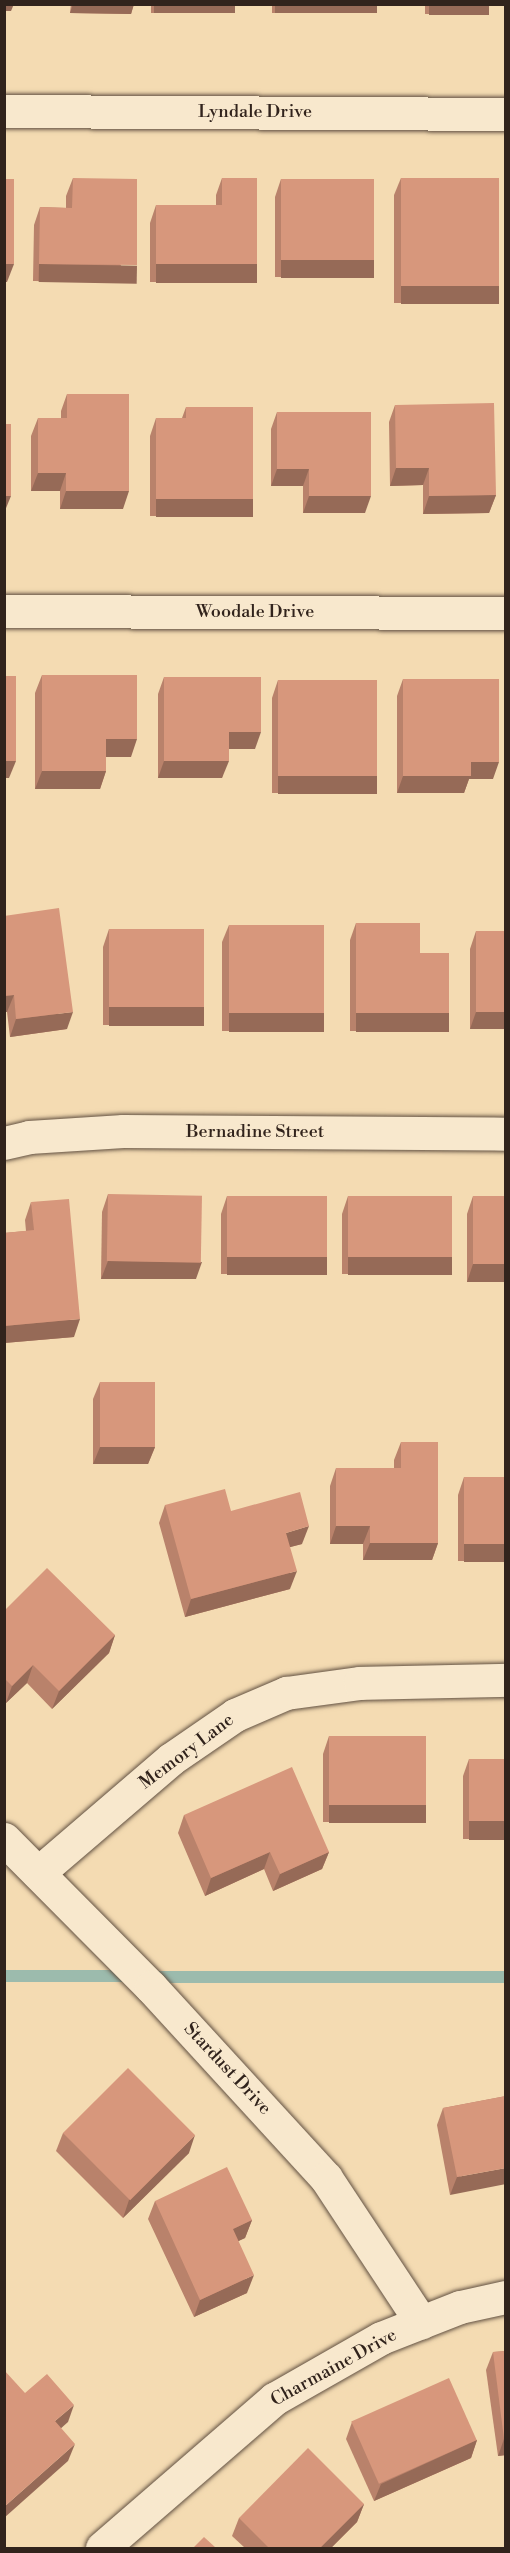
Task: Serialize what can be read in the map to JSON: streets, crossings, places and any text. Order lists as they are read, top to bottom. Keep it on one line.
{"streets":{"street":["Lyndale Drive","Woodale Drive","Bernadine Street","Memory Lane","Stardust Drive","Charmaine Drive"]},"crossings":[["Memory Lane","Stardust Drive"],["Stardust Drive","Charmaine Drive"]]}
